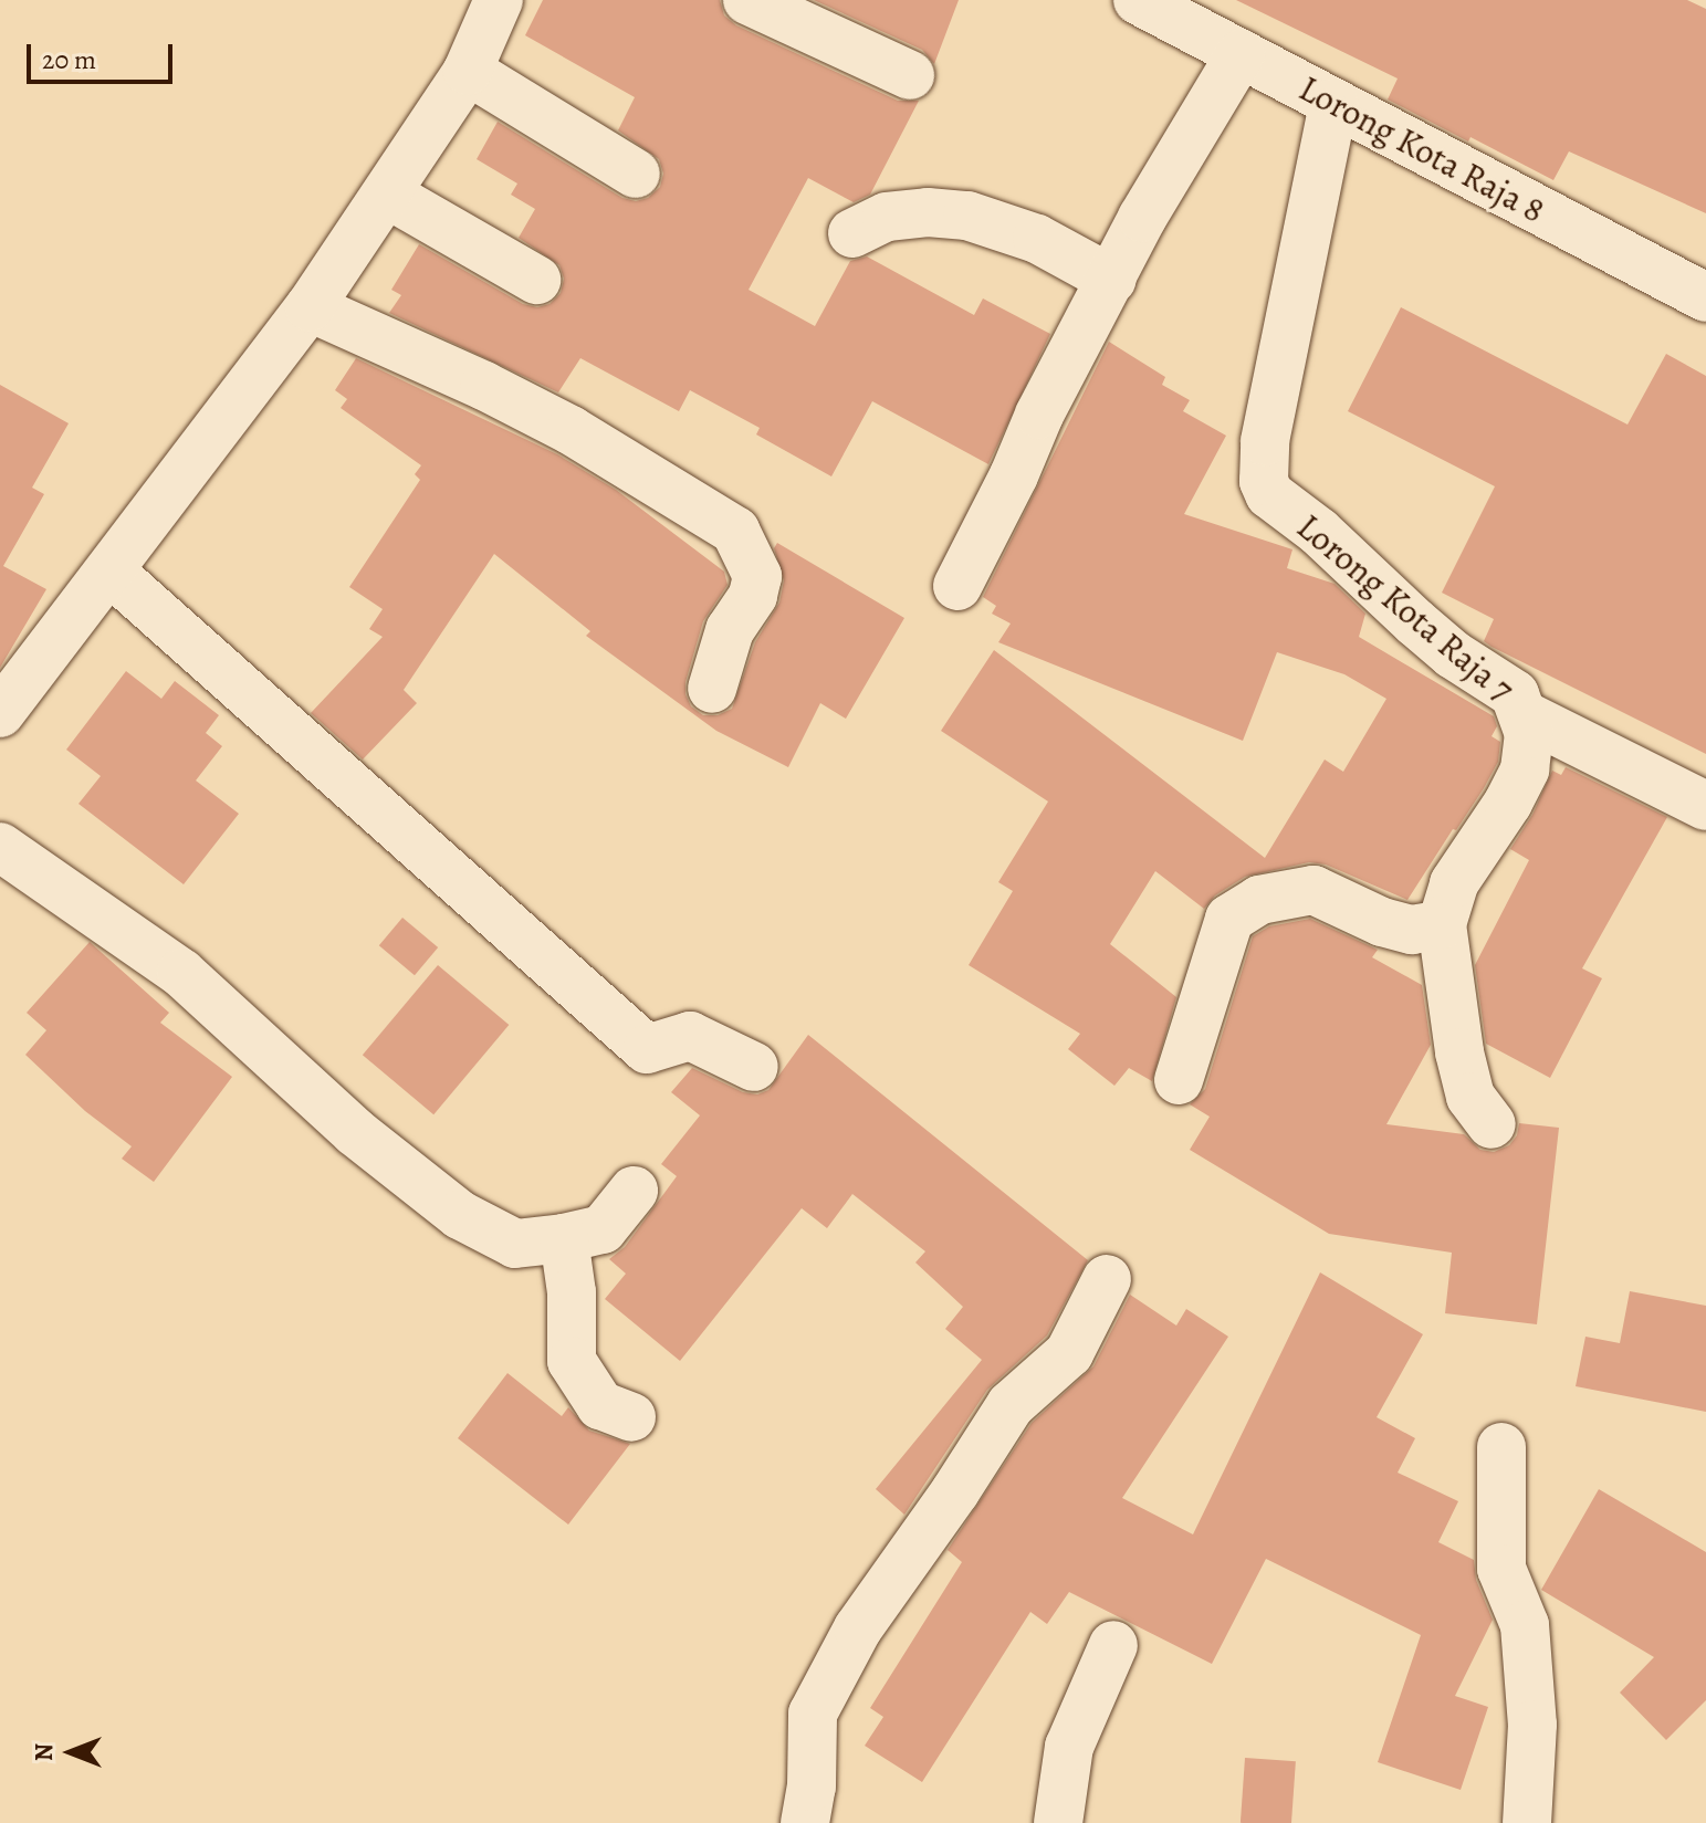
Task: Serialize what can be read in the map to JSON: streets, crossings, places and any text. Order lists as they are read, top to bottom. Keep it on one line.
{"streets":{"street":["Lorong Kota Raja 8","Lorong Kota Raja 7"]},"crossings":[["Lorong Kota Raja 8","Lorong Kota Raja 7"]],"scale_bar":"20 m","north":"left"}
